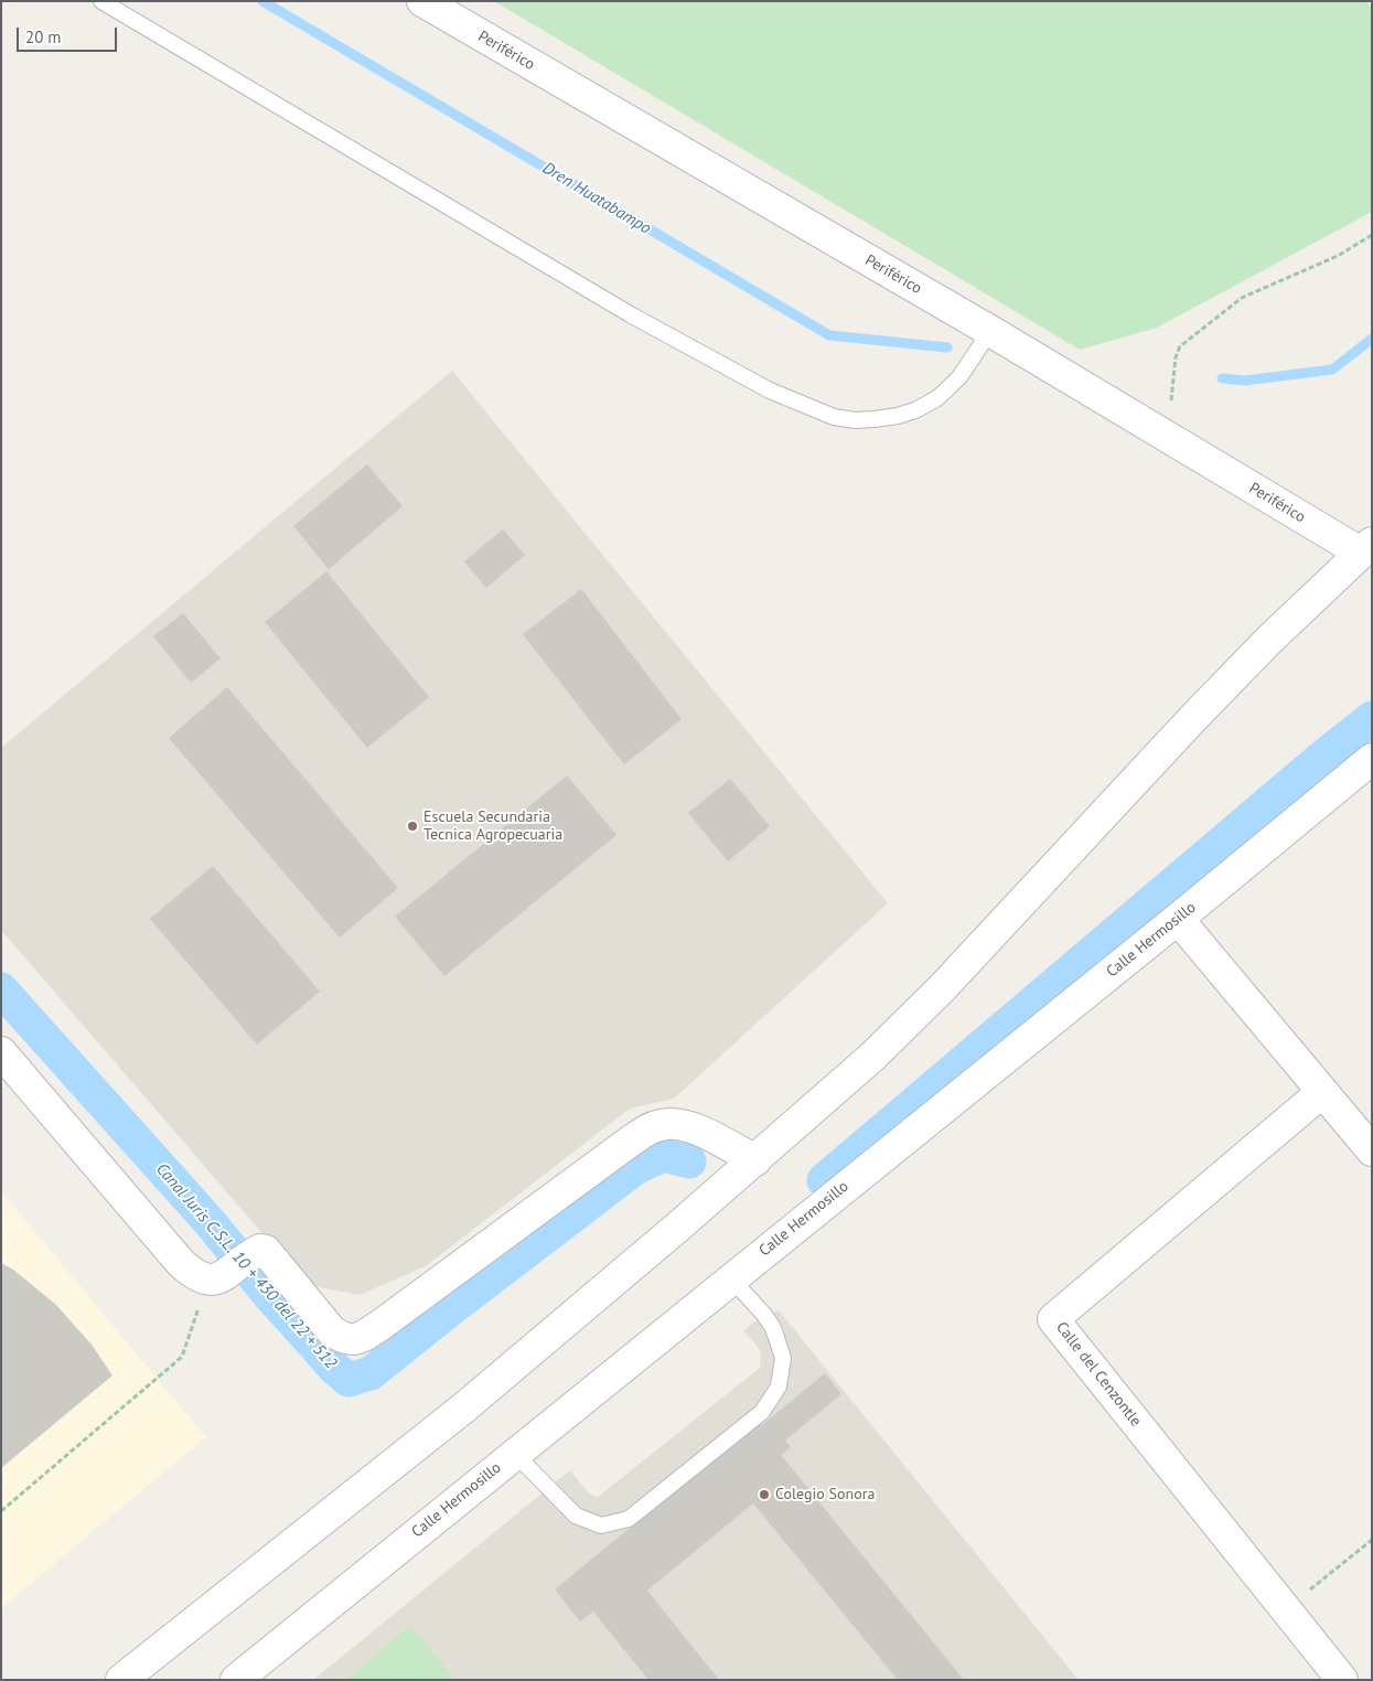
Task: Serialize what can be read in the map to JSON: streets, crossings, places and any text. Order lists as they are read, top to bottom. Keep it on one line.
{"streets":{"street":["Periférico","Calle Hermosillo","Calle del Cenzontle"]},"water":["Dren Huatabampo","Canal Juris C.S.L. 10 + 430 del 22 + 512"],"places":["Escuela Secundaria Tecnica Agropecuaria","Colegio Sonora"],"scale_bar":"20 m"}
